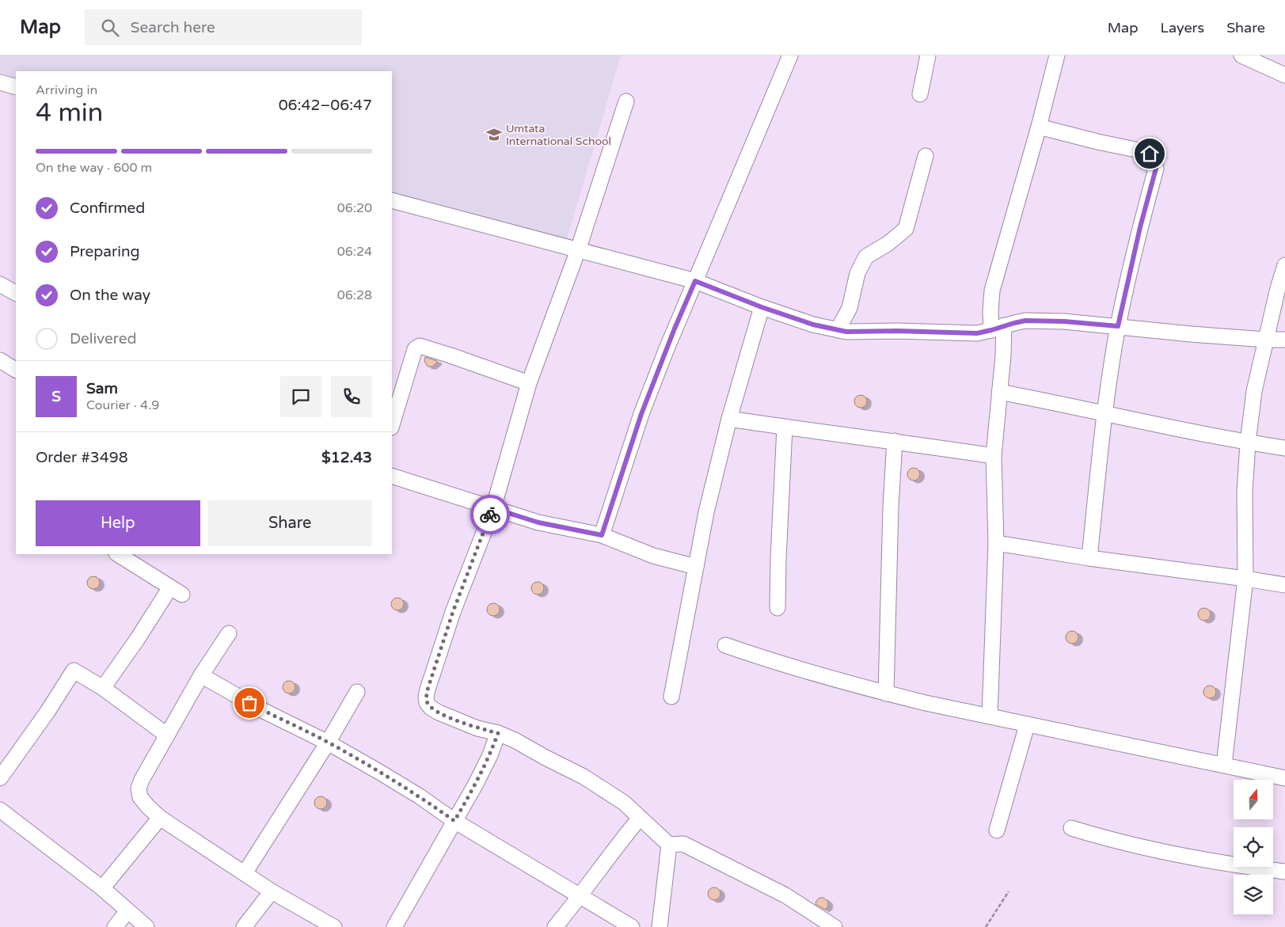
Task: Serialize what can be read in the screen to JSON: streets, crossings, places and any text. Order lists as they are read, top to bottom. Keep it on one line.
{"places":{"school or university":["Umtata International School"]},"north":"top","page":{"header":"Map","search":"Search here","nav":["Map","Layers","Share"],"heading":["4 min","Arriving in","06:42–06:47"],"panel":["Sam","Courier · 4.9","Order #3498","$12.43"],"bar":"On the way · 600 m","list":[["Confirmed","06:20"],["Preparing","06:24"],["On the way","06:28"],"Delivered"],"round":"S","buttons":["Help","Share"]}}
